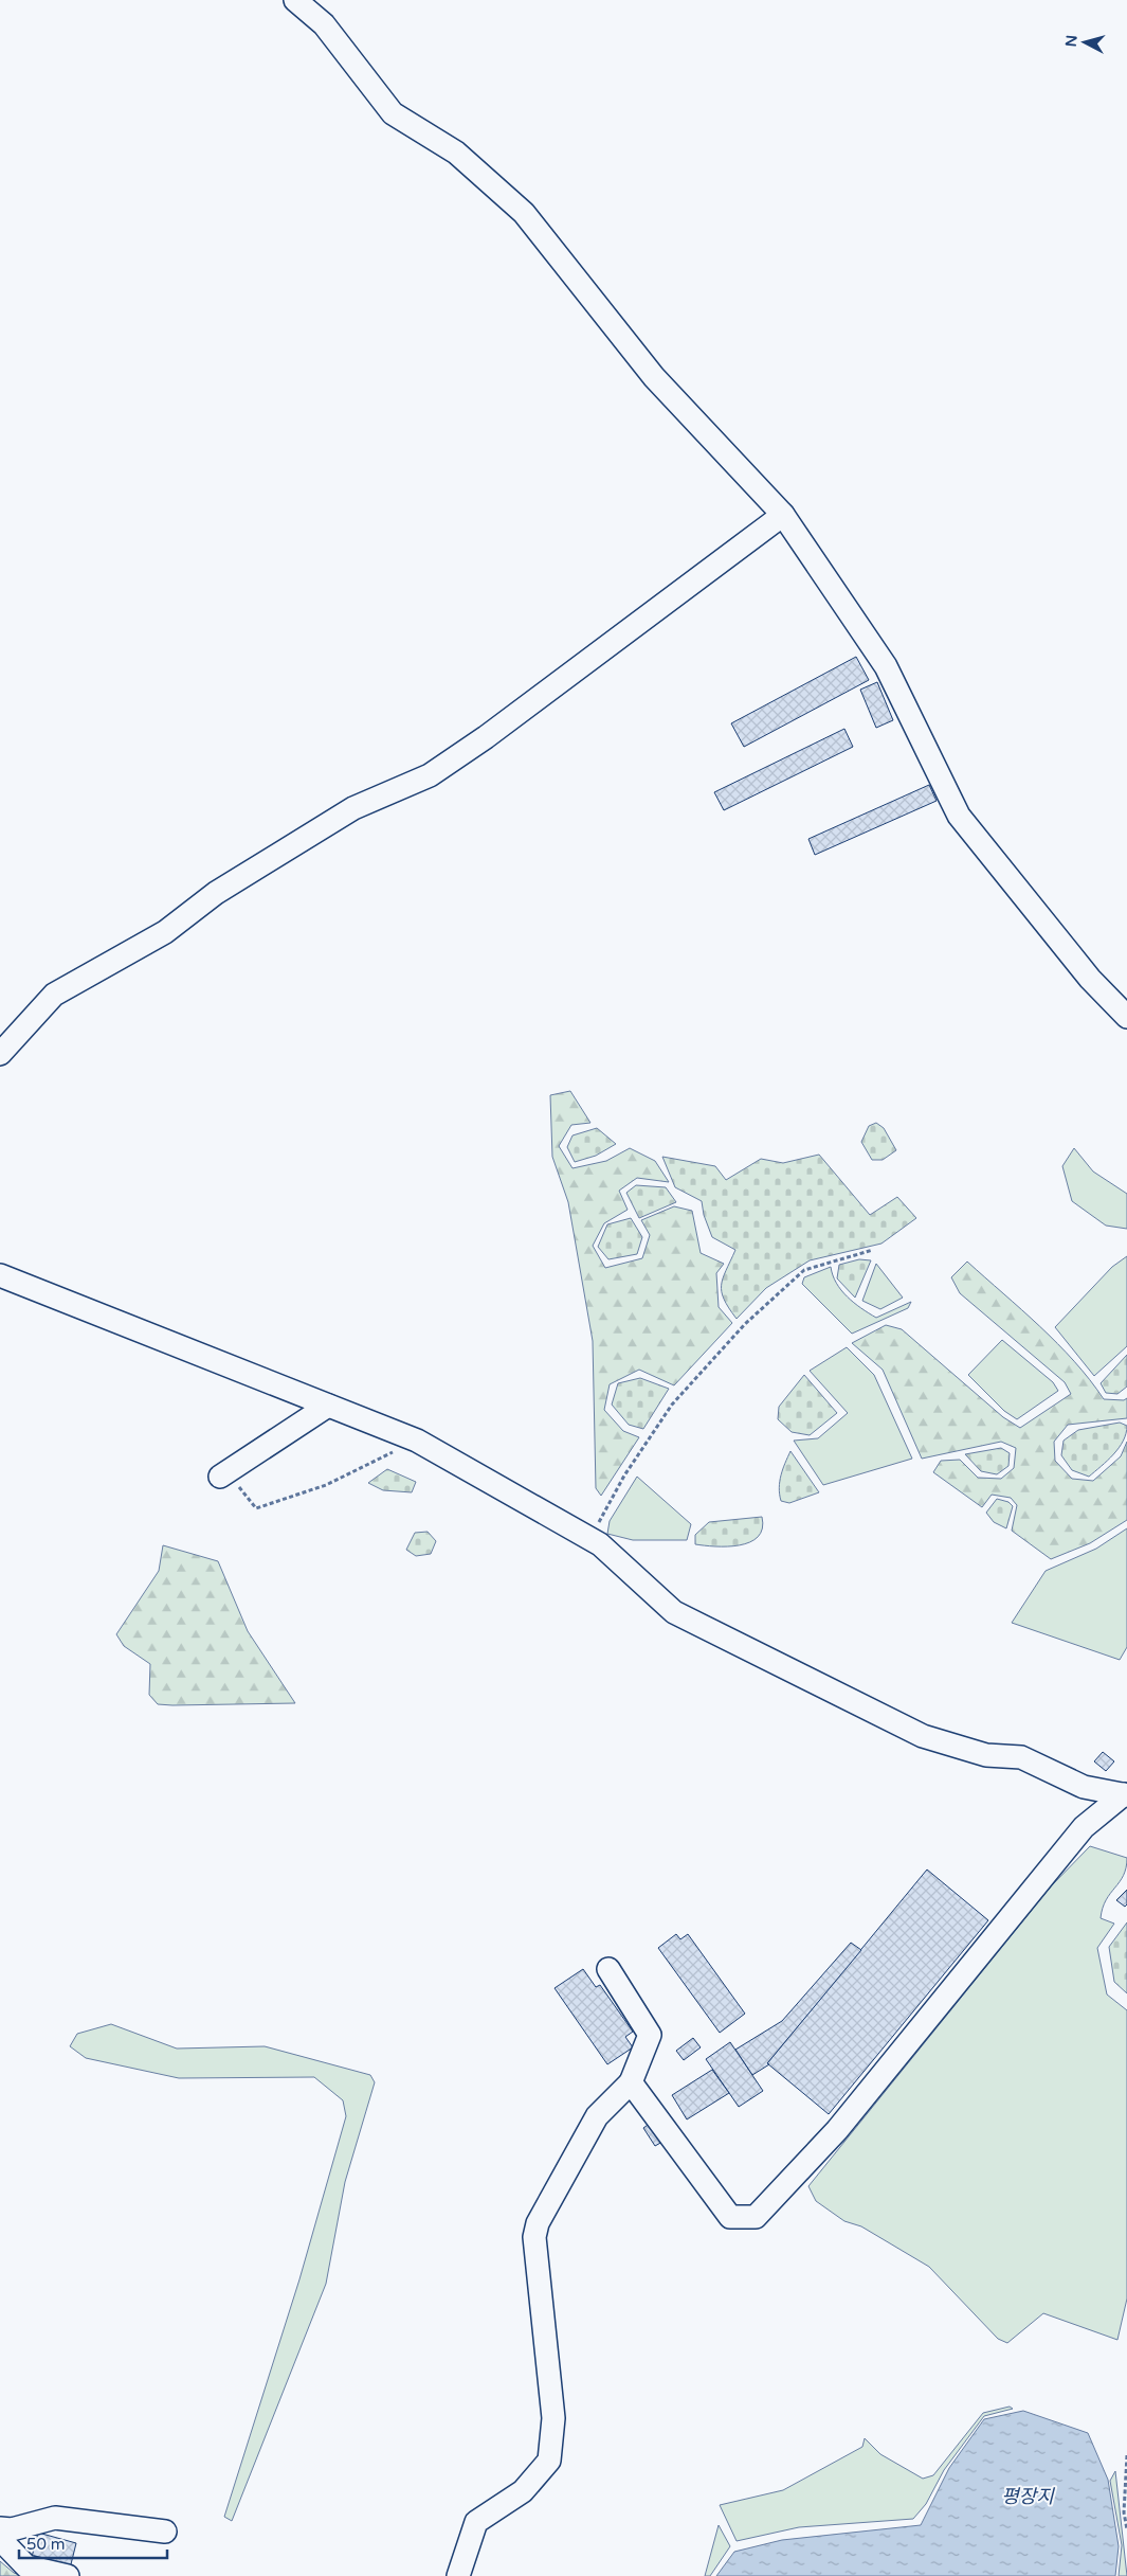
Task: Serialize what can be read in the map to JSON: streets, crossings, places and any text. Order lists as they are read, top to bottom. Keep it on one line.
{"water":["평장지"],"scale_bar":"50 m","north":"left"}
